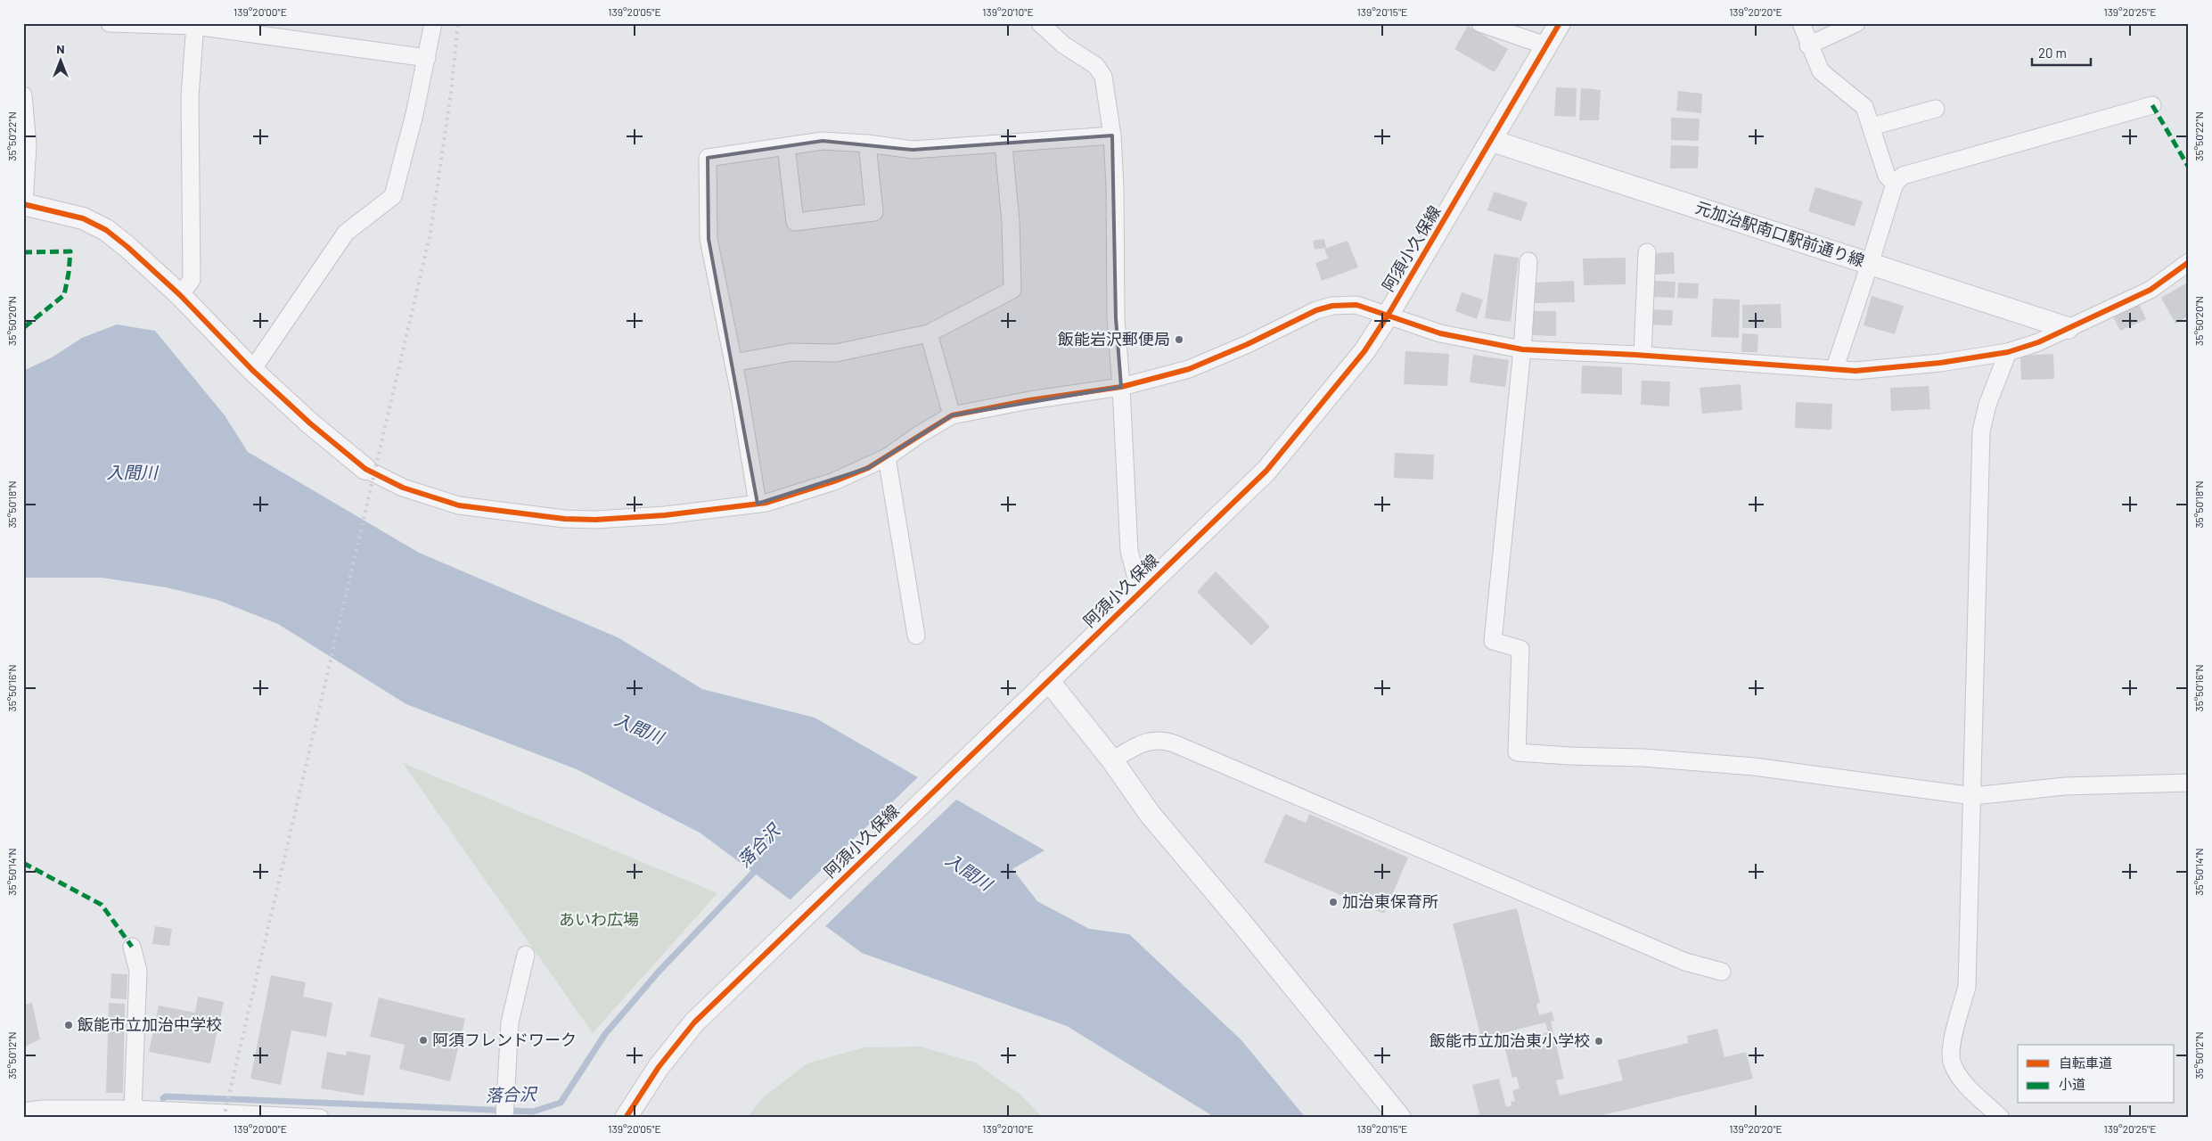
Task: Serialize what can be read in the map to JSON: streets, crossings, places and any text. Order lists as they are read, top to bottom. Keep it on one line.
{"streets":{"street":["元加治駅南口駅前通り線","阿須小久保線"]},"crossings":[["元加治駅南口駅前通り線","阿須小久保線"]],"water":["入間川","落合沢"],"parks":["あいわ広場"],"places":["飯能岩沢郵便局","加治東保育所","飯能市立加治中学校","阿須フレンドワーク","飯能市立加治東小学校"],"legend":["自転車道","小道"],"scale_bar":"20 m","north":"top","coordinates":["139°20'00\"E","139°20'05\"E","139°20'10\"E","139°20'15\"E","139°20'20\"E","139°20'25\"E","35°50'22\"N","35°50'20\"N","35°50'18\"N","35°50'16\"N","35°50'14\"N","35°50'12\"N"]}
